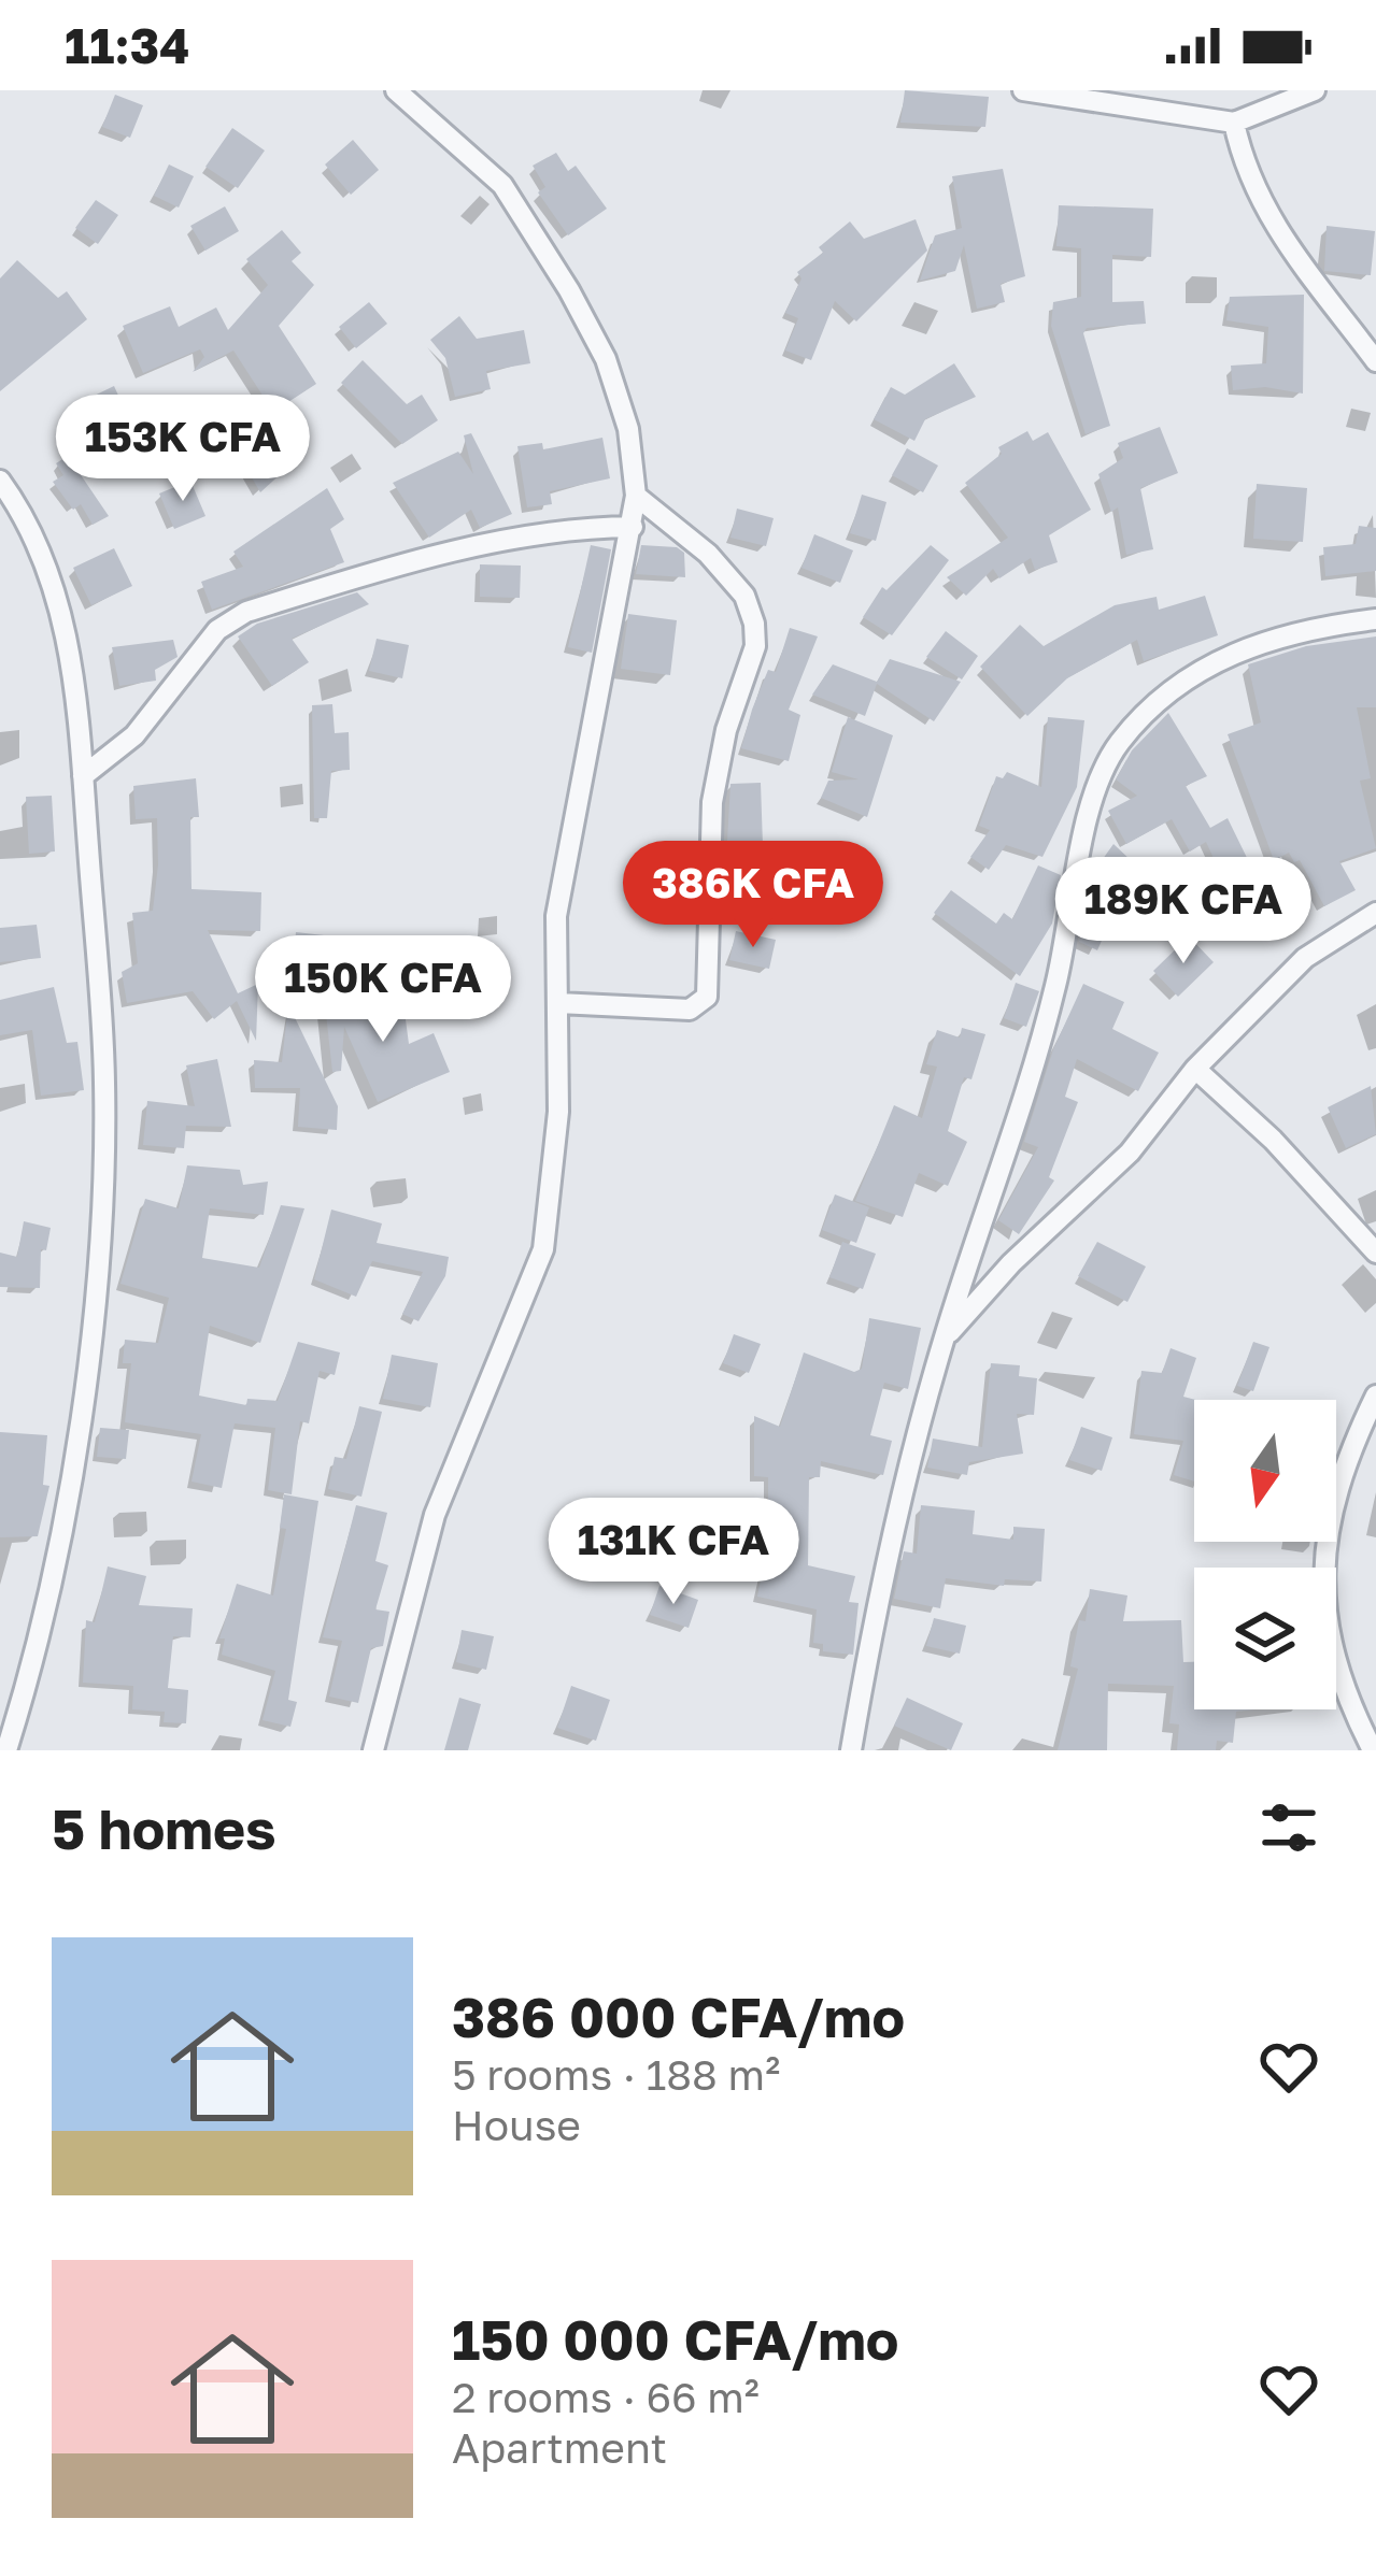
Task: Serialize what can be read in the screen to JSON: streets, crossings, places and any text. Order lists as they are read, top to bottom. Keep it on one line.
{"north":"bottom","page":{"status":"11:34","price":["153K CFA","386K CFA","189K CFA","150K CFA","131K CFA"],"heading":"5 homes","list":[{"name":"386 000 CFA/mo","note":"5 rooms · 188 m² · House"},{"name":"150 000 CFA/mo","note":"2 rooms · 66 m² · Apartment"}]}}
